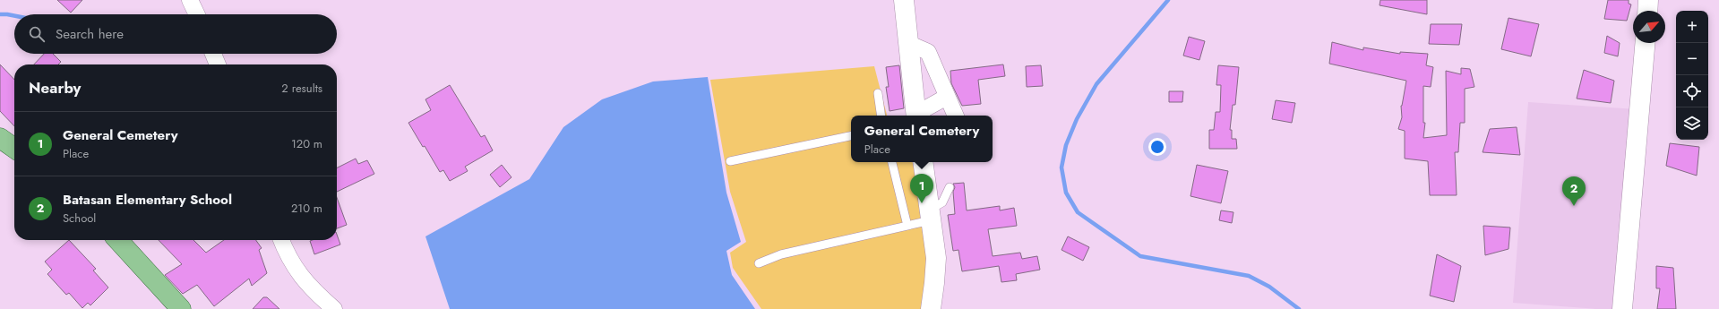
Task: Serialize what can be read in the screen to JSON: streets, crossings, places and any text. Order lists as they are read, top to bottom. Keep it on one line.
{"north":"top right","page":{"map_buttons":["+","−"],"search":"Search here","heading":["Nearby","2 results"],"list":[{"mark":"1","name":"General Cemetery","note":"Place","value":"120 m"},{"mark":"2","name":"Batasan Elementary School","note":"School","value":"210 m"}],"popup":["General Cemetery","Place"],"pins":["1","2"]}}
